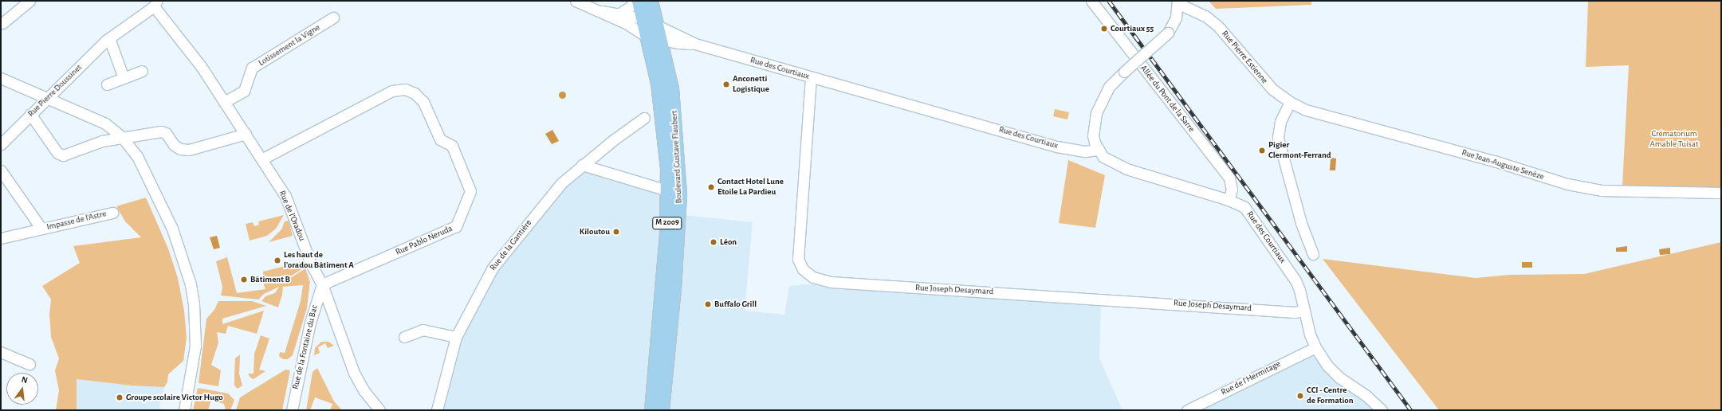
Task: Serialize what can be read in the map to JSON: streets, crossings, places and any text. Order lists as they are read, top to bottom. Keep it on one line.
{"streets":{"main road":["Boulevard Gustave Flaubert","M 2009"],"street":["Lotissement la Vigne","Rue Pierre Estienne","Rue des Courtiaux","Rue Pierre Doussinet","Allée du Pont de la Sarre","Rue Jean-Auguste Senèze","Rue de l'Oradou","Impasse de l'Astre","Rue Pablo Neruda","Rue de la Gantière","Rue Joseph Desaymard","Rue de la Fontaine du Bac","Rue de l'Hermitage"]},"crossings":[["Lotissement la Vigne","Rue de l'Oradou"],["Rue Pierre Estienne","Rue Jean-Auguste Senèze"],["Rue des Courtiaux","Allée du Pont de la Sarre"],["Rue des Courtiaux","Boulevard Gustave Flaubert"],["Rue des Courtiaux","Rue Joseph Desaymard"],["Rue des Courtiaux","Rue de l'Hermitage"],["Rue Pierre Doussinet","Rue de l'Oradou"],["Rue de l'Oradou","Rue Pablo Neruda"],["Rue de l'Oradou","Rue de la Fontaine du Bac"],["Rue Pablo Neruda","Rue de la Fontaine du Bac"]],"parks":["Crématorium Amable Tuisat"],"places":["Courtiaux 55","Anconetti Logistique","Pigier Clermont-Ferrand","Contact Hotel Lune Etoile La Pardieu","Kiloutou","Léon","Les haut de l'oradou Bâtiment A","Bâtiment B","Buffalo Grill","CCI - Centre de Formation","Groupe scolaire Victor Hugo"],"north":"top"}
